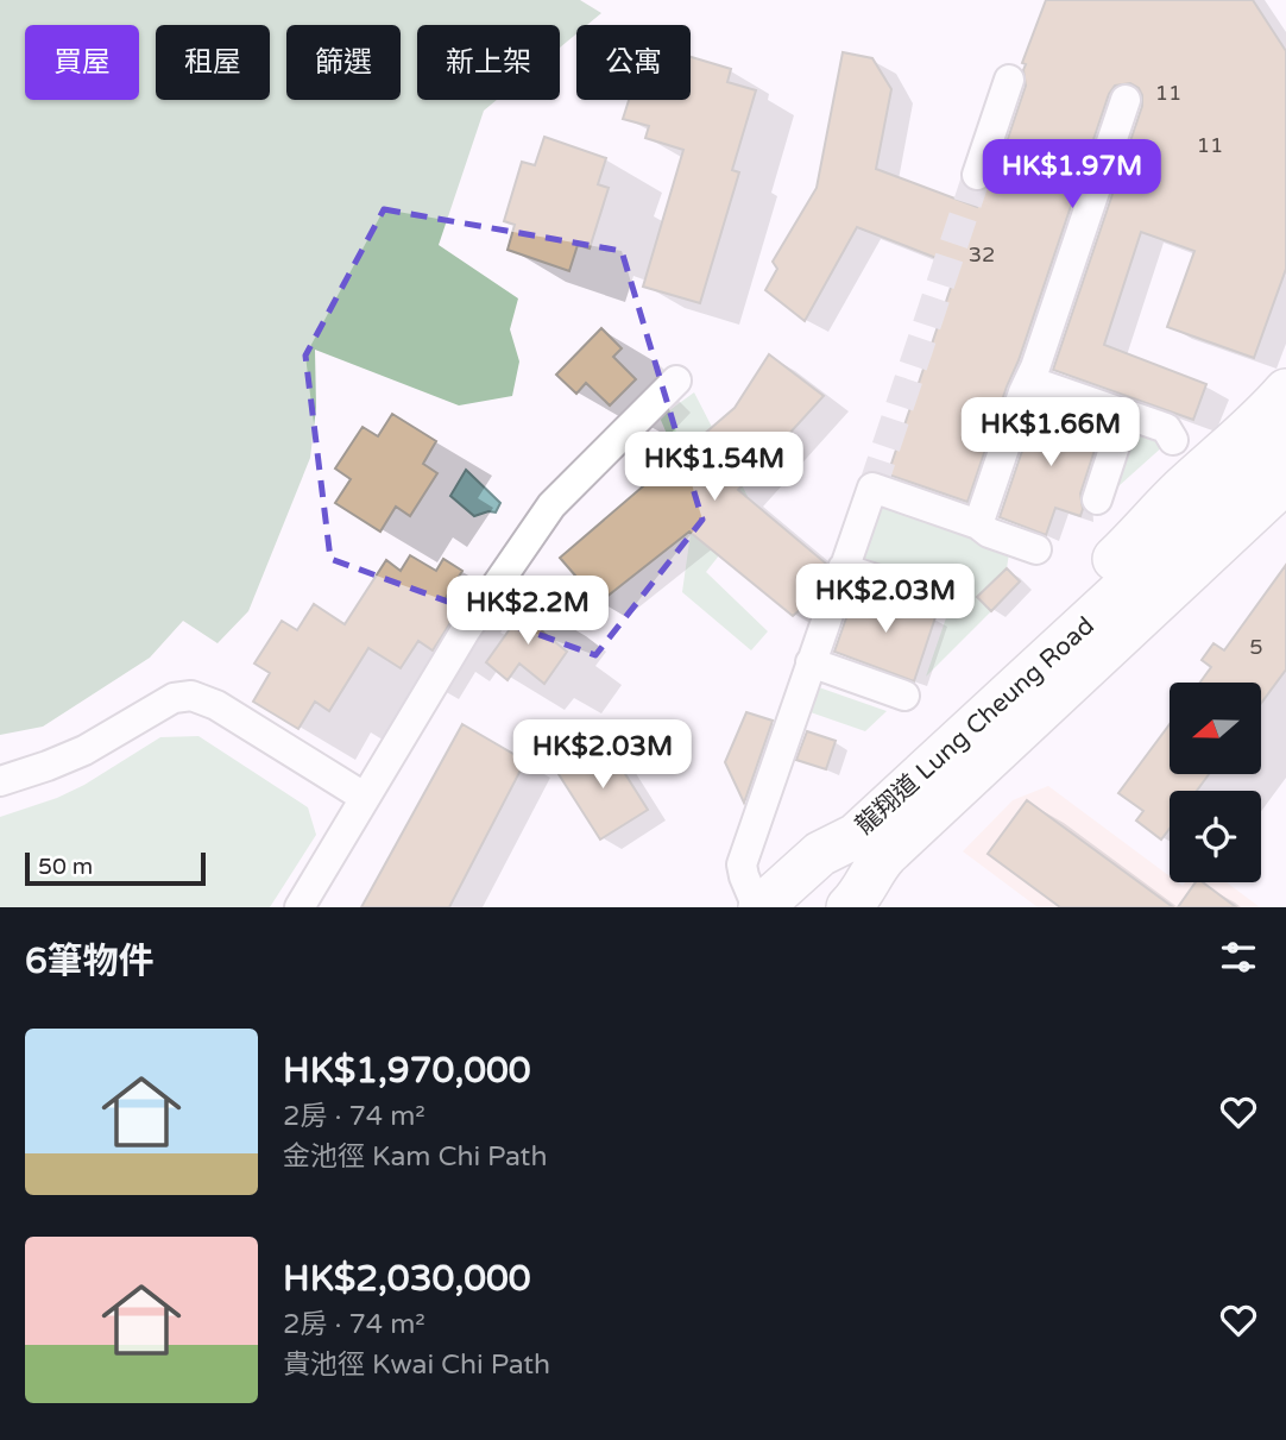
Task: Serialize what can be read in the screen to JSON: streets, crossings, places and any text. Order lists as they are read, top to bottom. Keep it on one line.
{"streets":{"highway":["龍翔道 Lung Cheung Road"]},"house_numbers":["11","11","32","5"],"scale_bar":"50 m","north":"left","page":{"chip":["買屋","租屋","篩選","新上架","公寓"],"price":["HK$1.97M","HK$1.66M","HK$1.54M","HK$2.03M","HK$2.2M","HK$2.03M"],"scale":"50 m","heading":"6筆物件","list":[{"name":"HK$1,970,000","note":"2房 · 74 m² · 金池徑 Kam Chi Path"},{"name":"HK$2,030,000","note":"2房 · 74 m² · 貴池徑 Kwai Chi Path"}]}}
